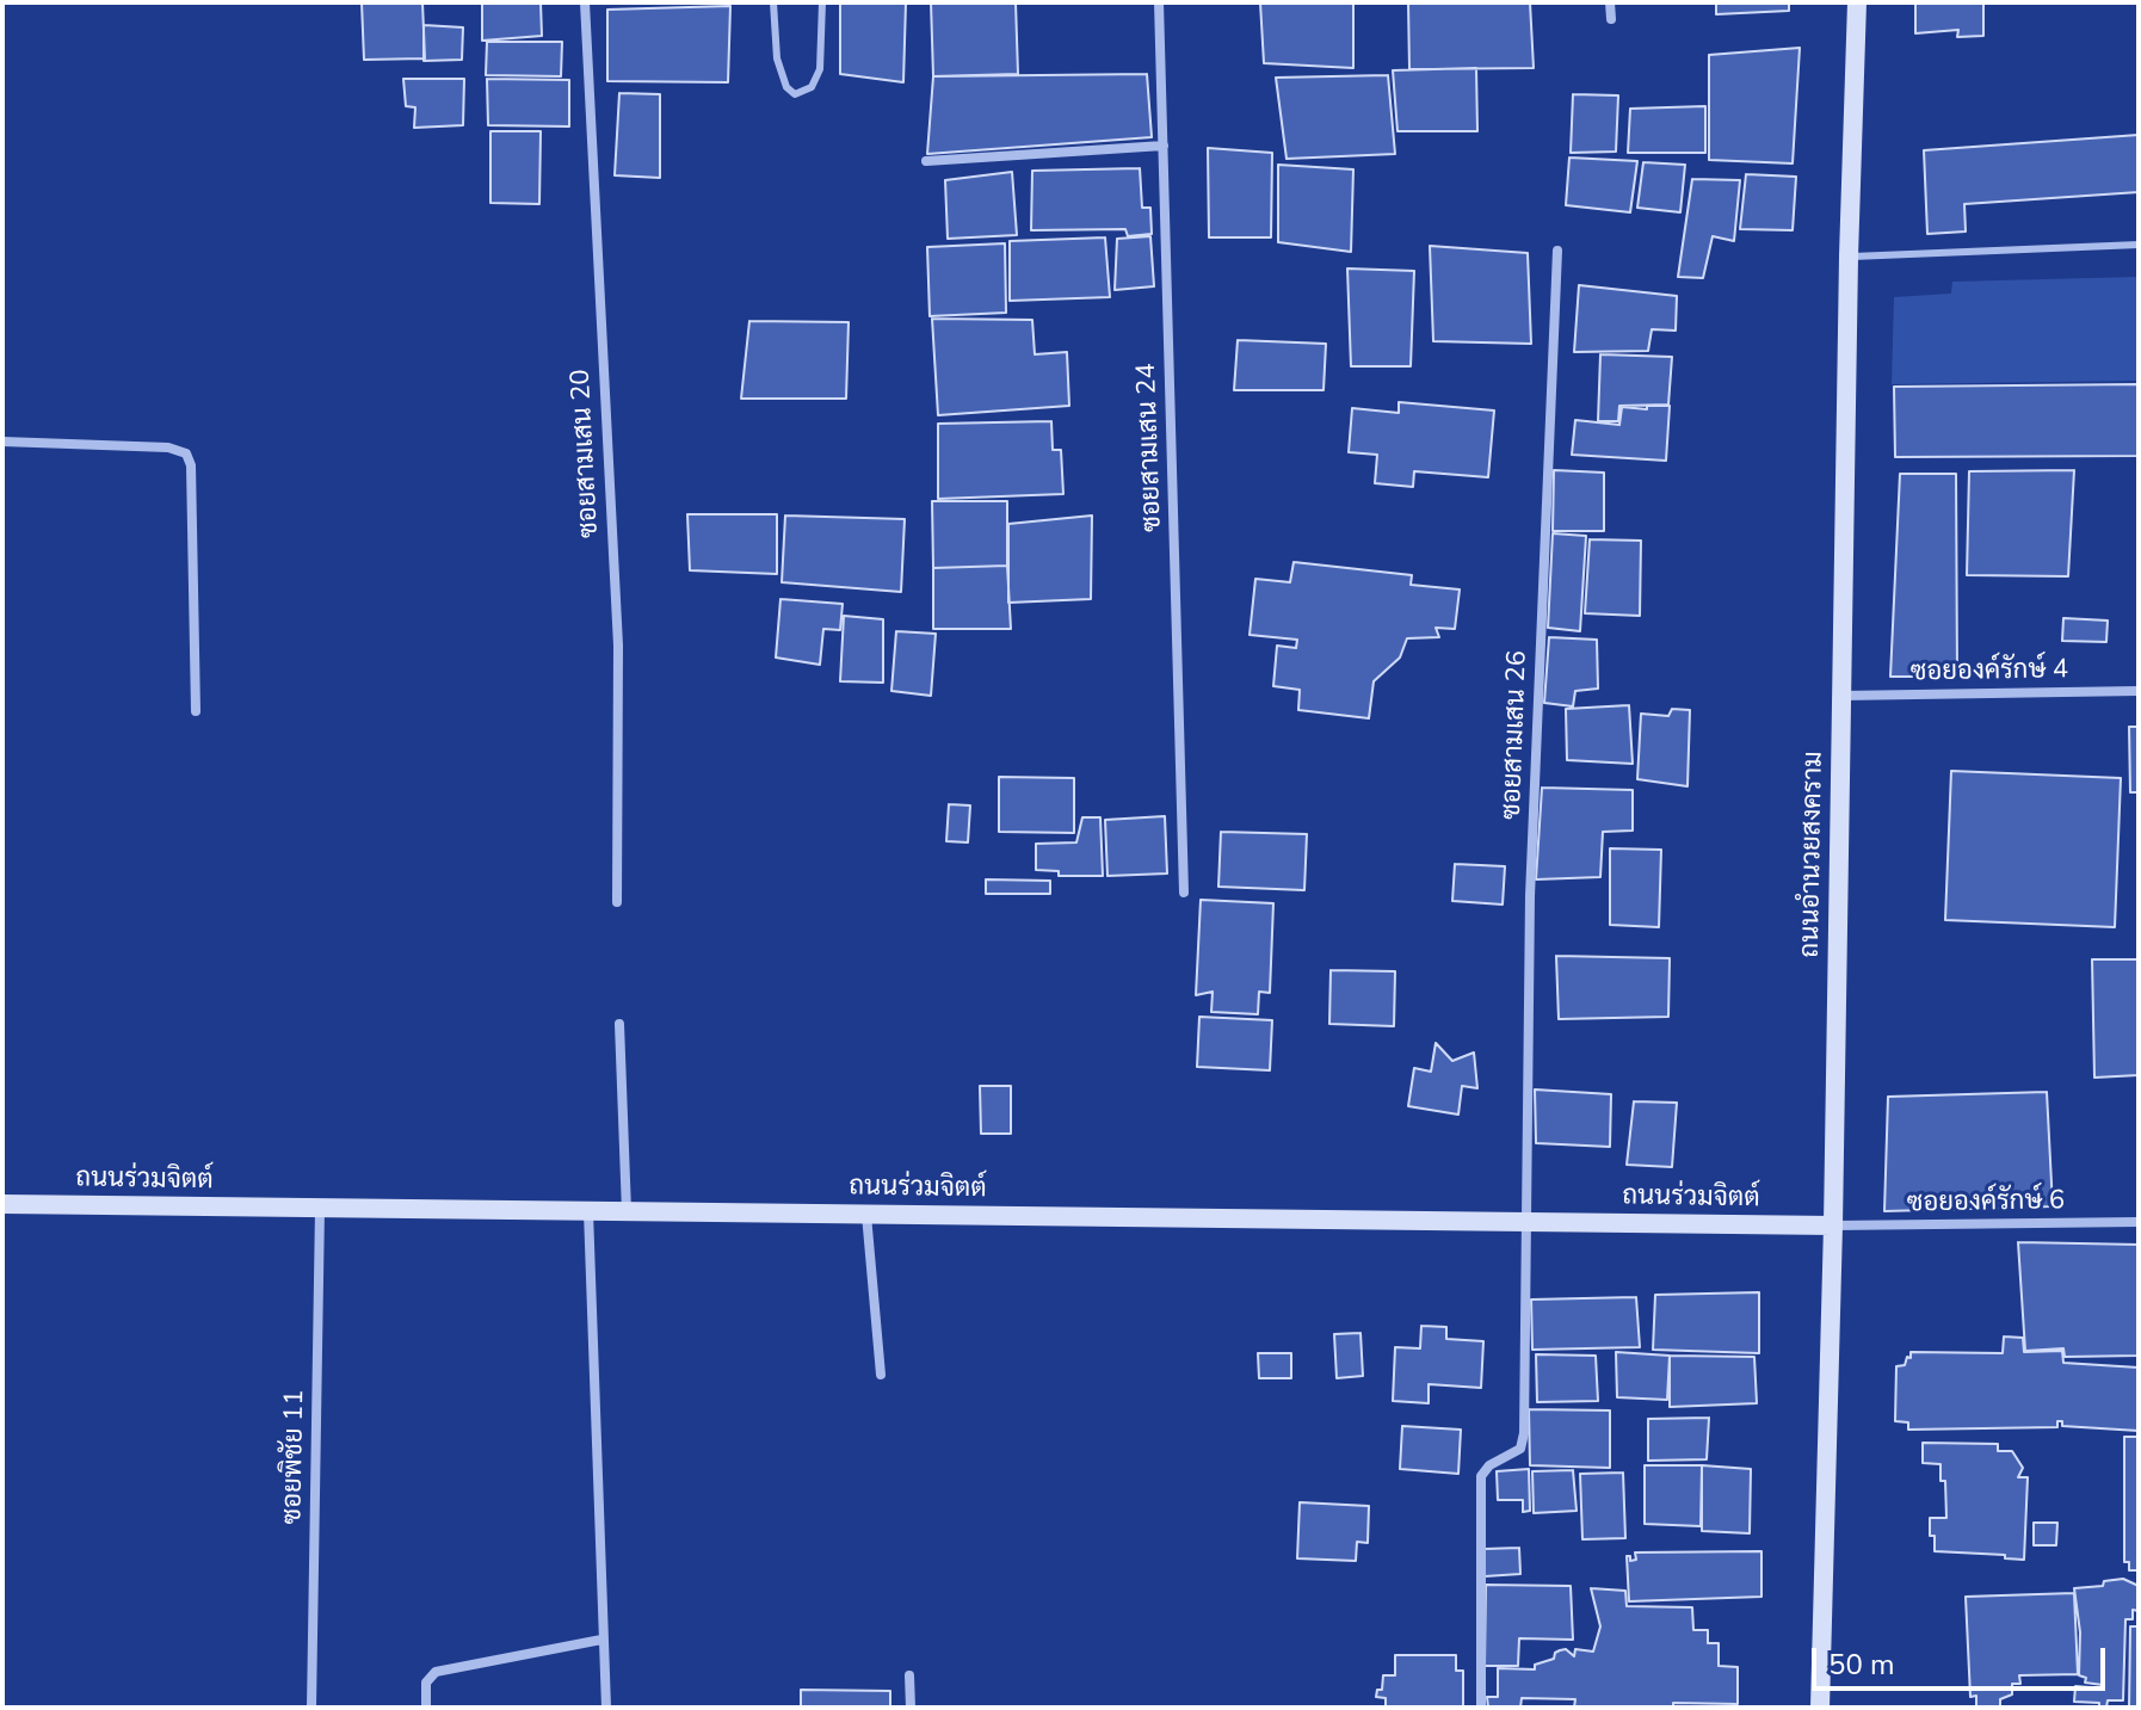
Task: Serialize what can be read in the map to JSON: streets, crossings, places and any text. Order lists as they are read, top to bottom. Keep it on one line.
{"streets":{"street":["ซอยสามเสน 24","ซอยสามเสน 20","ซอยองค์รักษ์ 4","ซอยสามเสน 26","ถนนอำนวยสงคราม","ถนนร่วมจิตต์","ซอยองค์รักษ์ 6","ซอยพิชัย 11"]},"crossings":[["ซอยองค์รักษ์ 4","ถนนอำนวยสงคราม"],["ซอยสามเสน 26","ถนนร่วมจิตต์"],["ถนนอำนวยสงคราม","ถนนร่วมจิตต์"],["ถนนอำนวยสงคราม","ซอยองค์รักษ์ 6"],["ถนนร่วมจิตต์","ซอยองค์รักษ์ 6"],["ถนนร่วมจิตต์","ซอยพิชัย 11"]],"scale_bar":"50 m"}
